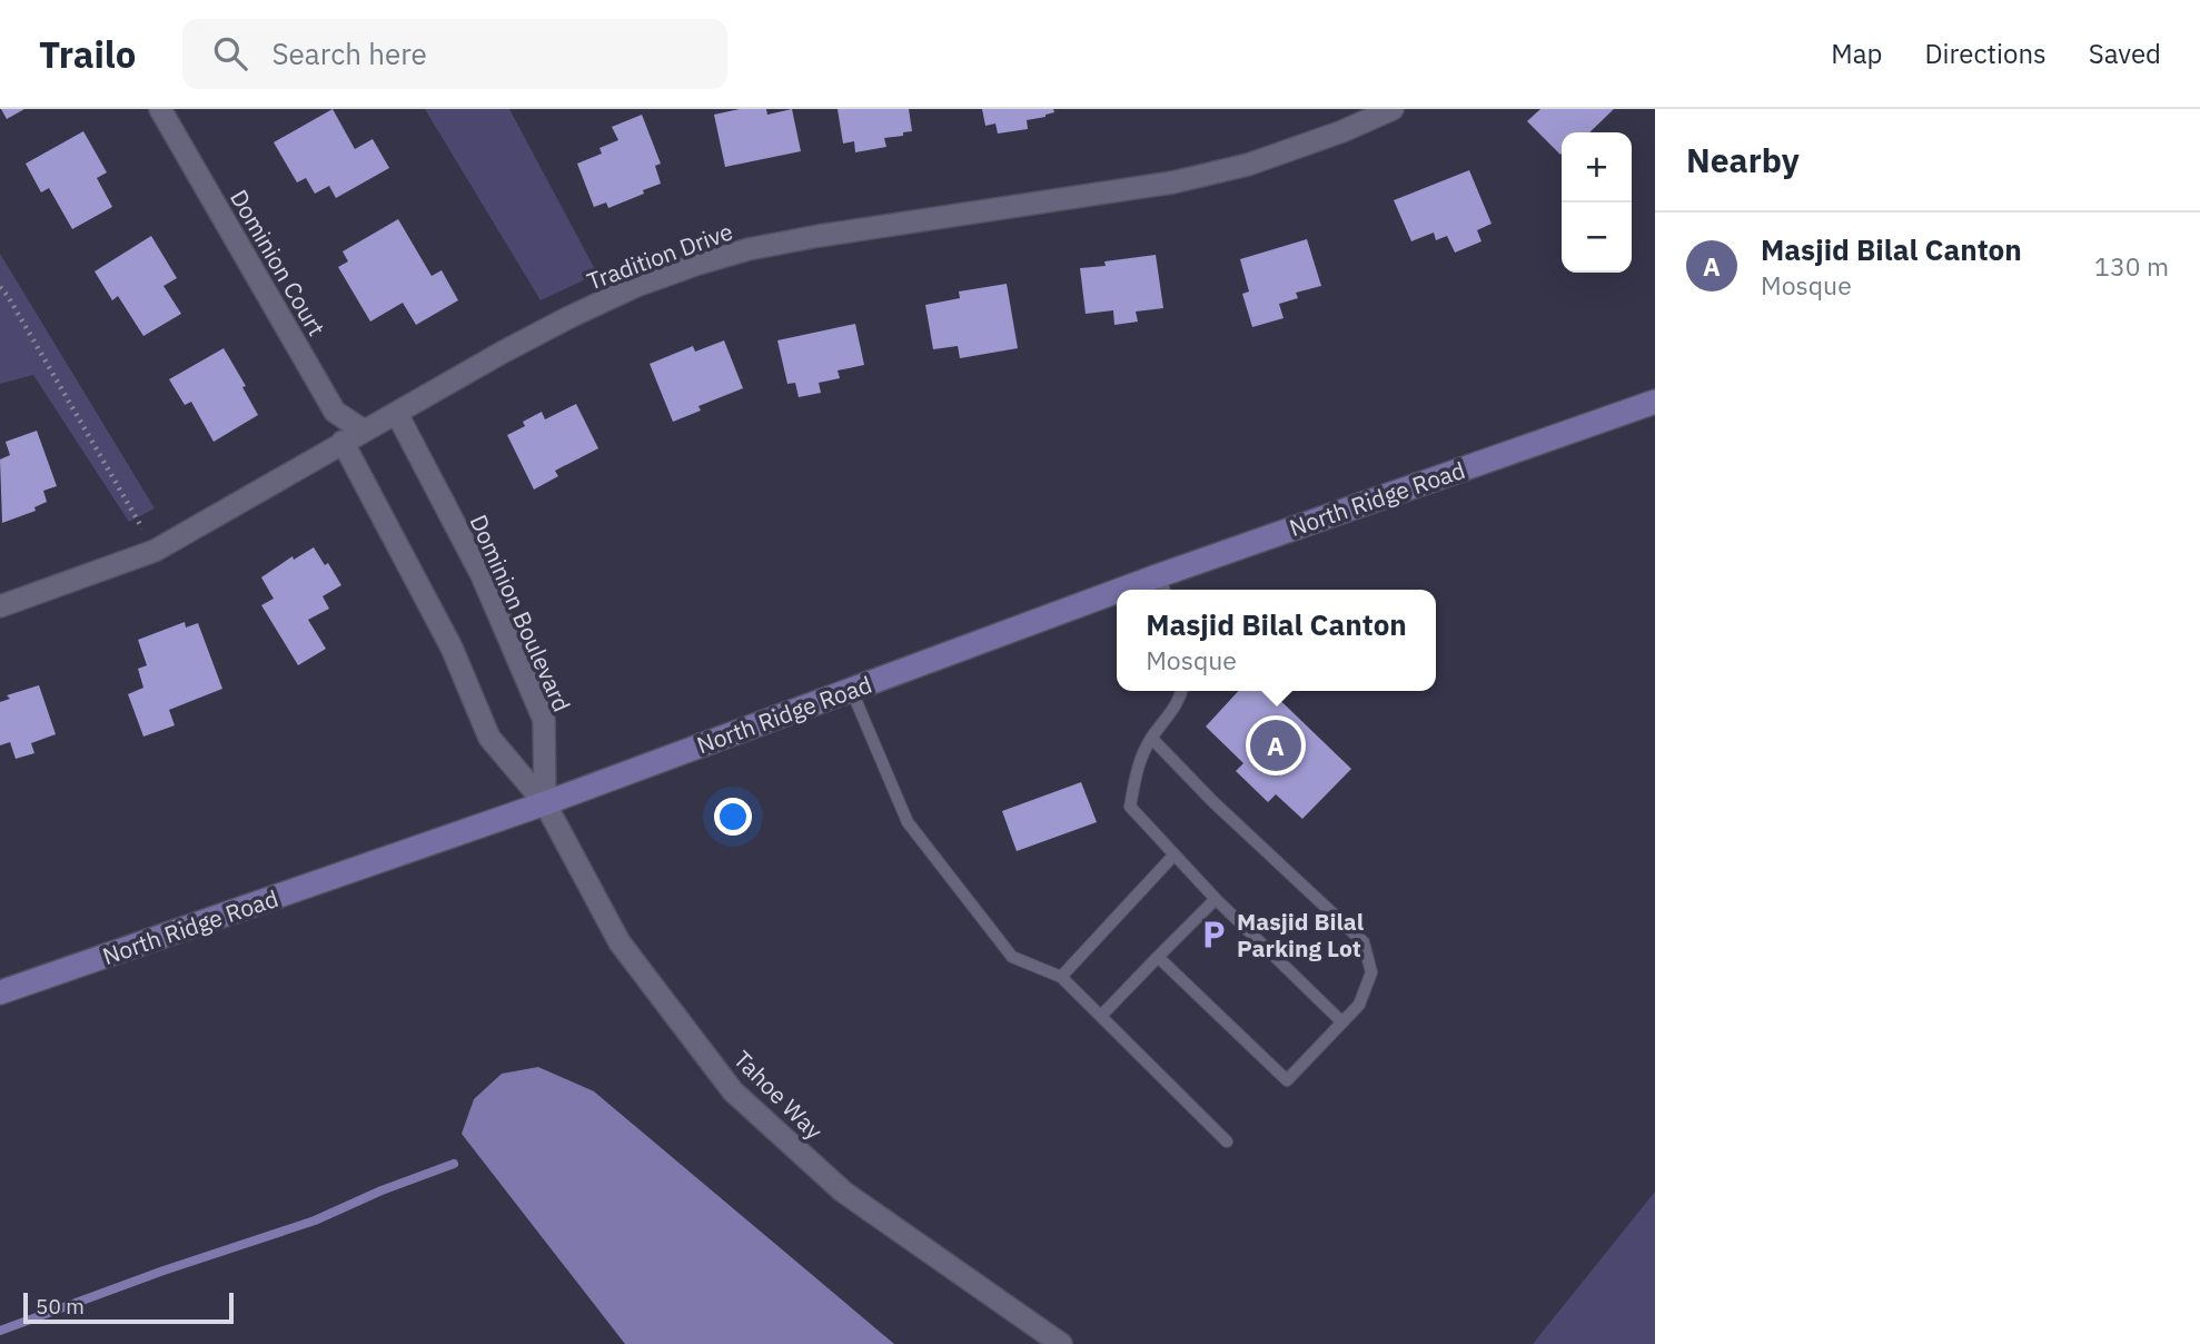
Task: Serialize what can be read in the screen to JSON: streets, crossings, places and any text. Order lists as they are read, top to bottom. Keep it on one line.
{"streets":{"street":["Tradition Drive","Dominion Court","North Ridge Road","Dominion Boulevard","Tahoe Way"]},"crossings":[["Tradition Drive","Dominion Court"],["Tradition Drive","Dominion Boulevard"],["North Ridge Road","Dominion Boulevard"],["North Ridge Road","Tahoe Way"],["Dominion Boulevard","Tahoe Way"]],"places":{"parking":["Masjid Bilal Parking Lot"]},"scale_bar":"50 m","page":{"header":"Trailo","search":"Search here","nav":["Map","Directions","Saved"],"heading":"Nearby","map_buttons":["+","−"],"list":[{"mark":"A","name":"Masjid Bilal Canton","note":"Mosque","value":"130 m"}],"popup":["Masjid Bilal Canton","Mosque"],"pins":"A","scale":"50 m"}}
